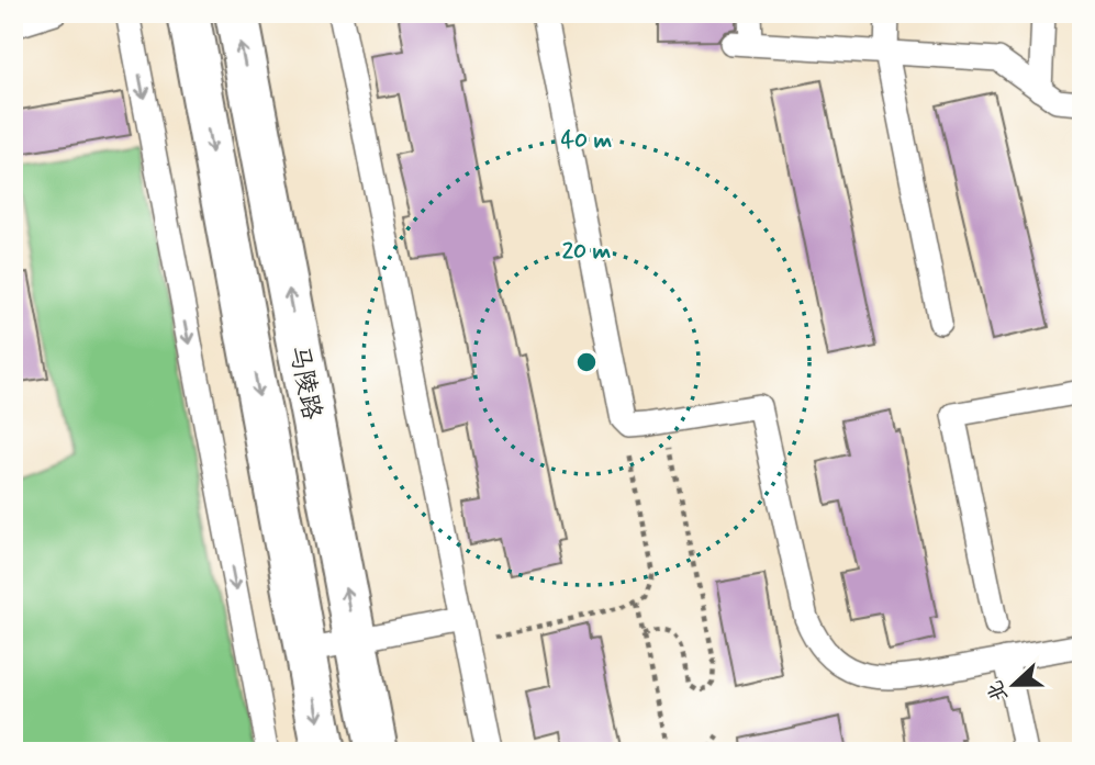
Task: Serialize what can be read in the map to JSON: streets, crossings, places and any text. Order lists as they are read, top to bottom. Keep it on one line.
{"streets":{"street":["马陵路"]},"north":"left","rings":["40 m","20 m"]}
